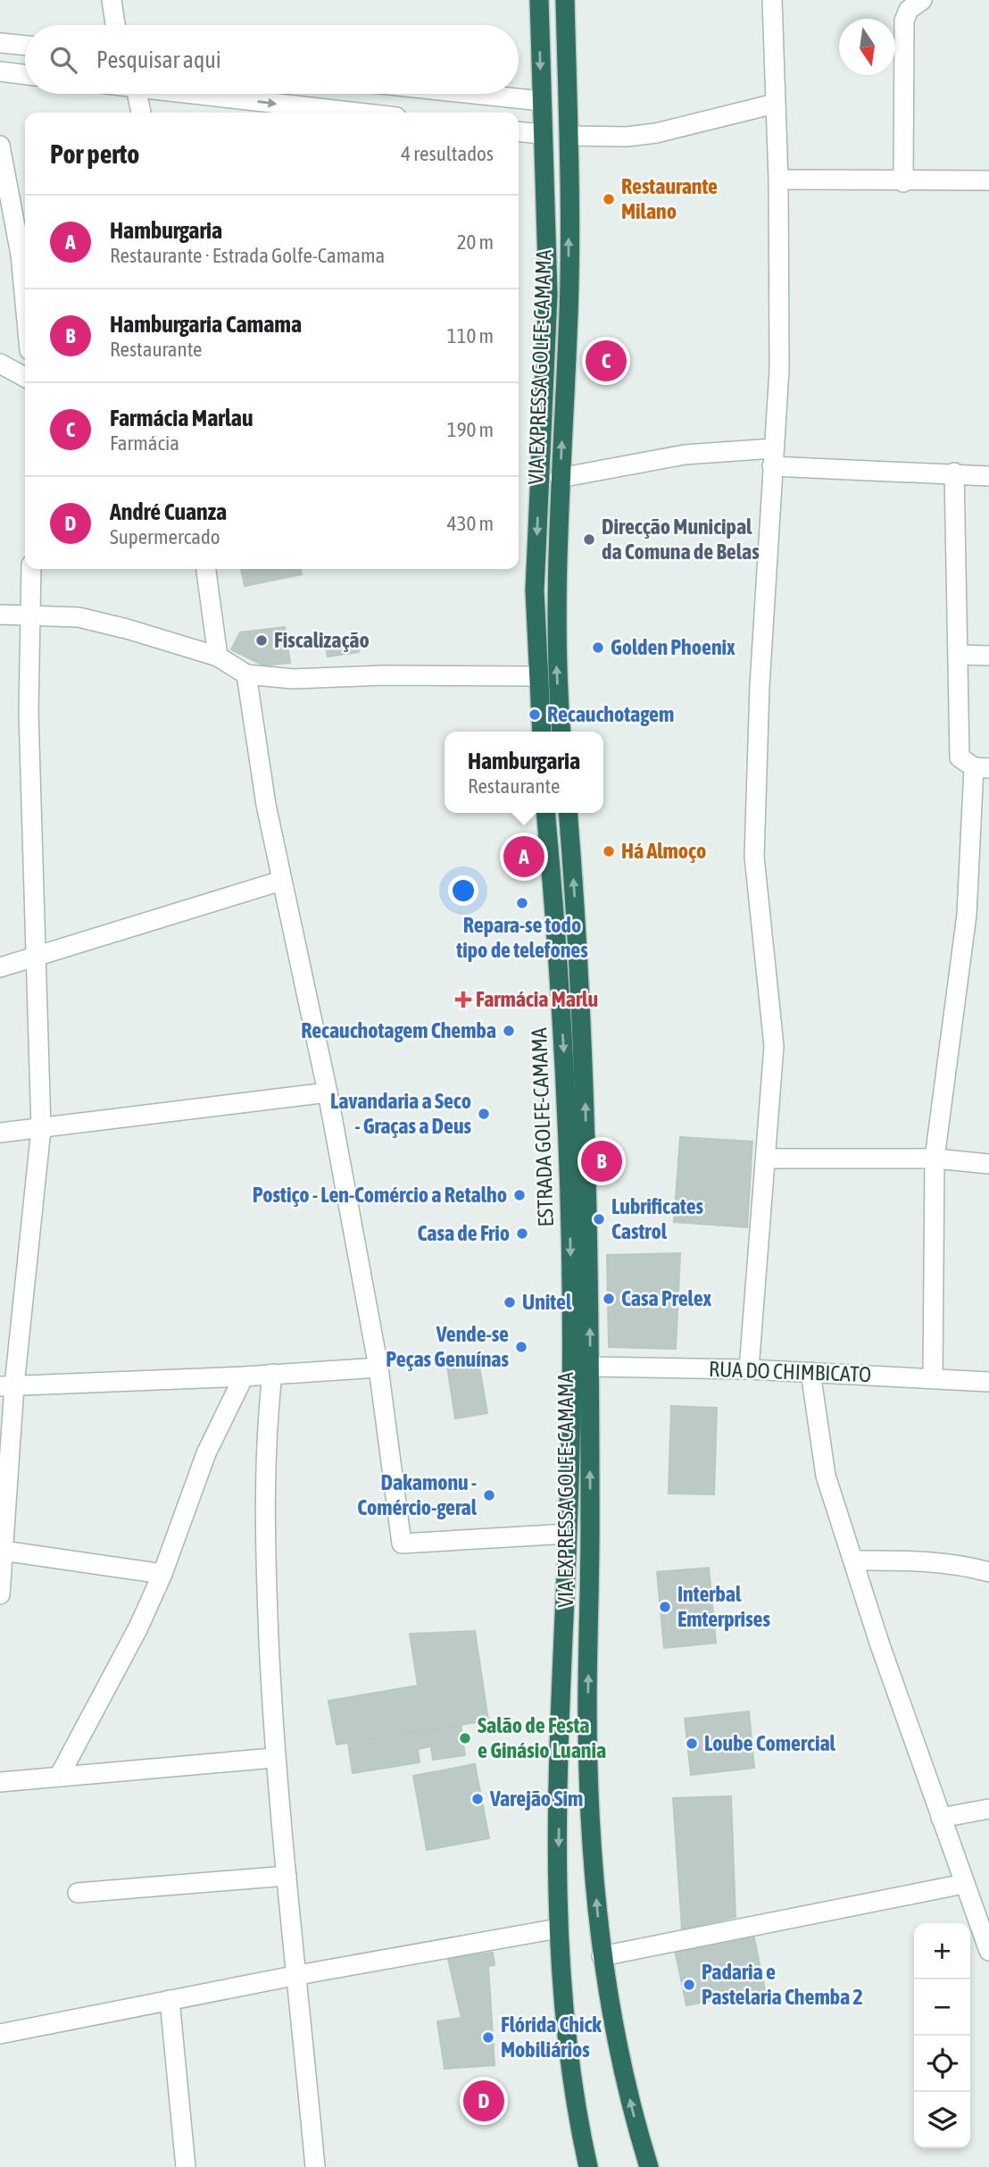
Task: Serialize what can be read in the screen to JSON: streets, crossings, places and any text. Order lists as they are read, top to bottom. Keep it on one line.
{"streets":{"highway":["VIA EXPRESSA GOLFE-CAMAMA","ESTRADA GOLFE-CAMAMA"],"street":["RUA DO CHIMBICATO"]},"crossings":[["VIA EXPRESSA GOLFE-CAMAMA","ESTRADA GOLFE-CAMAMA"],["VIA EXPRESSA GOLFE-CAMAMA","RUA DO CHIMBICATO"]],"one_way":["ESTRADA GOLFE-CAMAMA"],"places":{"other":["Restaurante Milano","Direcção Municipal da Comuna de Belas","Fiscalização","Golden Phoenix","Recauchotagem","Há Almoço","Repara-se todo tipo de telefones","Recauchotagem Chemba","Lavandaria a Seco - Graças a Deus","Postiço - Len-Comércio a Retalho","Lubrificates Castrol","Casa de Frio","Casa Prelex","Unitel","Vende-se Peças Genuínas","Dakamonu - Comércio-geral","Interbal Emterprises","Salão de Festa e Ginásio Luania","Loube Comercial","Varejão Sim","Padaria e Pastelaria Chemba 2","Flórida Chick Mobiliários"],"health":["Farmácia Marlu"]},"north":"bottom","page":{"search":"Pesquisar aqui","heading":["Por perto","4 resultados"],"list":[{"mark":"A","name":"Hamburgaria","note":"Restaurante · Estrada Golfe-Camama","value":"20 m"},{"mark":"B","name":"Hamburgaria Camama","note":"Restaurante","value":"110 m"},{"mark":"C","name":"Farmácia Marlau","note":"Farmácia","value":"190 m"},{"mark":"D","name":"André Cuanza","note":"Supermercado","value":"430 m"}],"pins":["C","A","B","D"],"popup":["Hamburgaria","Restaurante"],"map_buttons":["+","−"]}}
